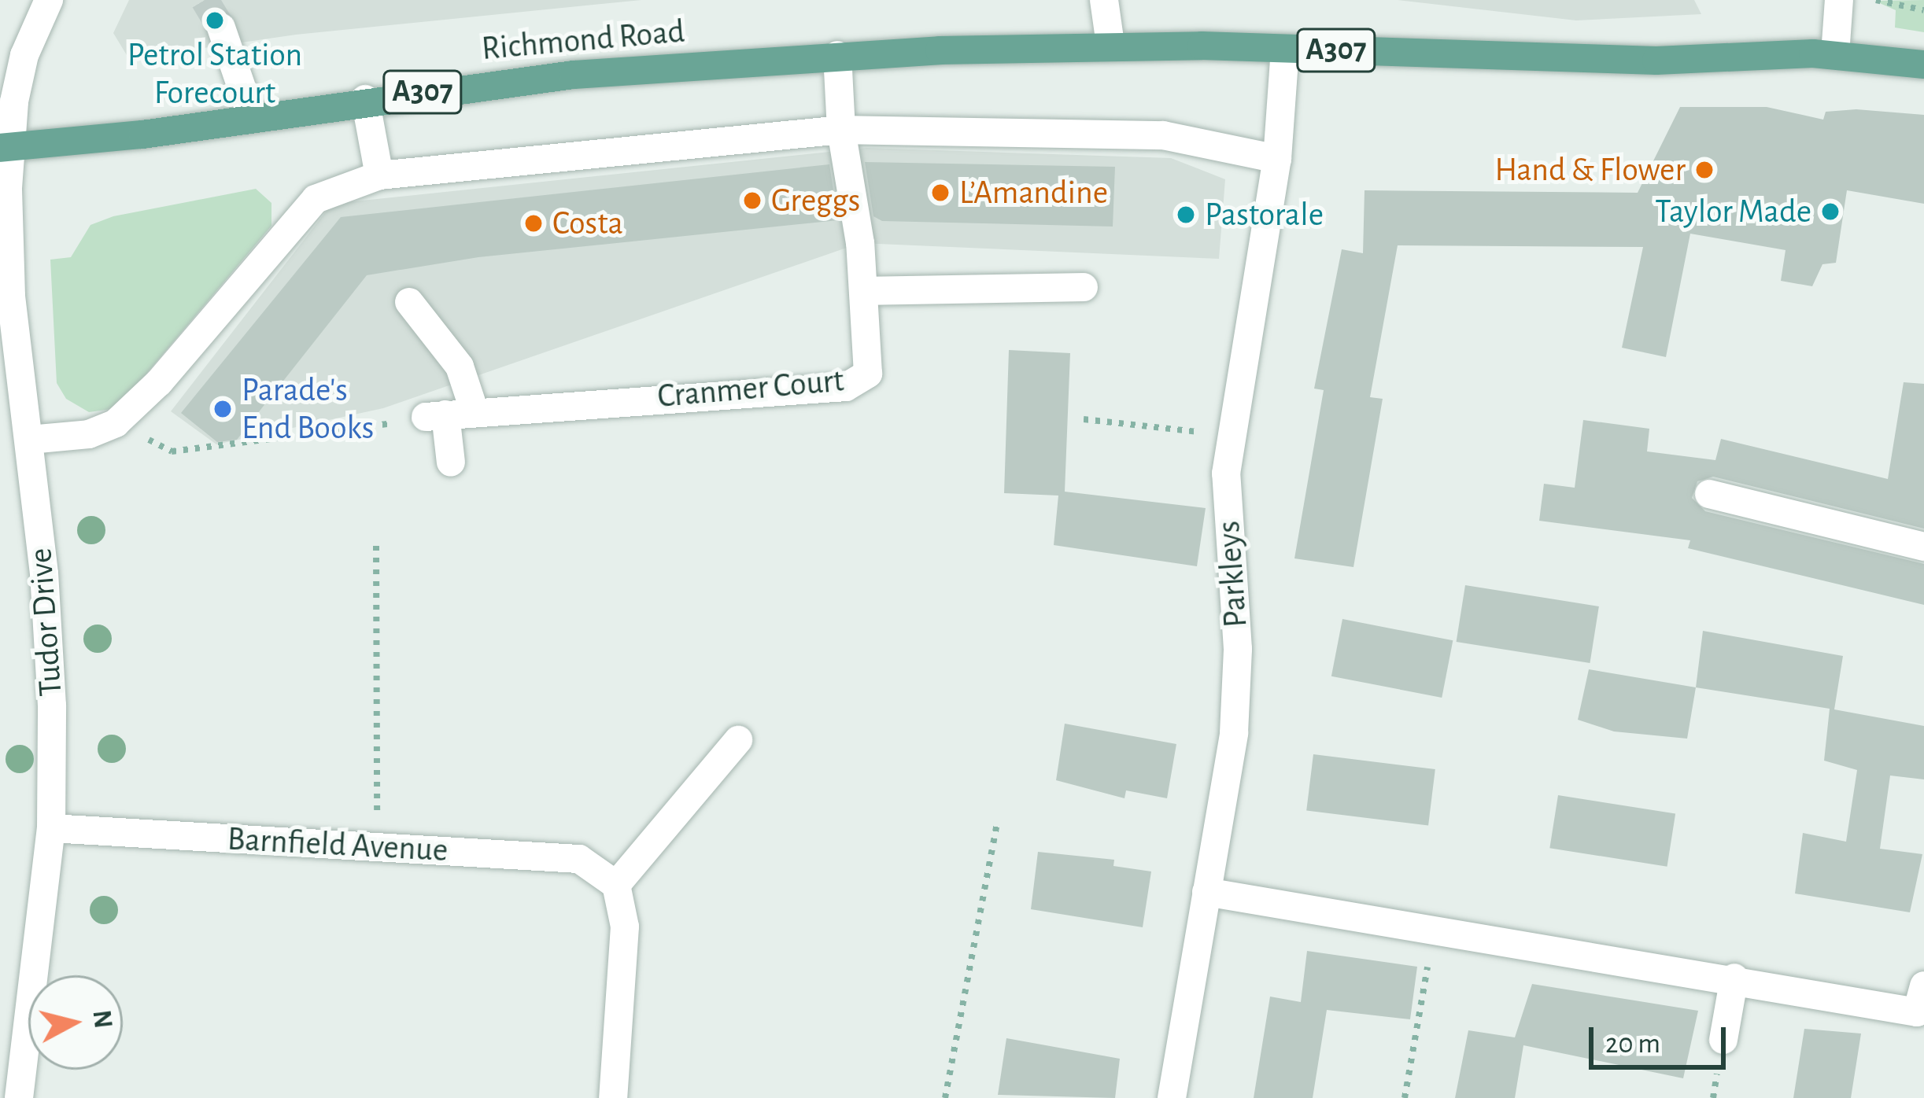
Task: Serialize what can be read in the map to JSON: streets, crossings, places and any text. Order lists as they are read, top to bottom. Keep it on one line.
{"streets":{"main road":["Richmond Road","A307"],"street":["Cranmer Court","Parkleys","Tudor Drive","Barnfield Avenue"]},"crossings":[["Richmond Road","A307"],["Richmond Road","Cranmer Court"],["Richmond Road","Tudor Drive"],["A307","Cranmer Court"],["A307","Parkleys"],["Tudor Drive","Barnfield Avenue"]],"places":["Petrol Station Forecourt","Hand & Flower","L’Amandine","Greggs","Taylor Made","Pastorale","Costa","Parade's End Books"],"scale_bar":"20 m","north":"right"}
